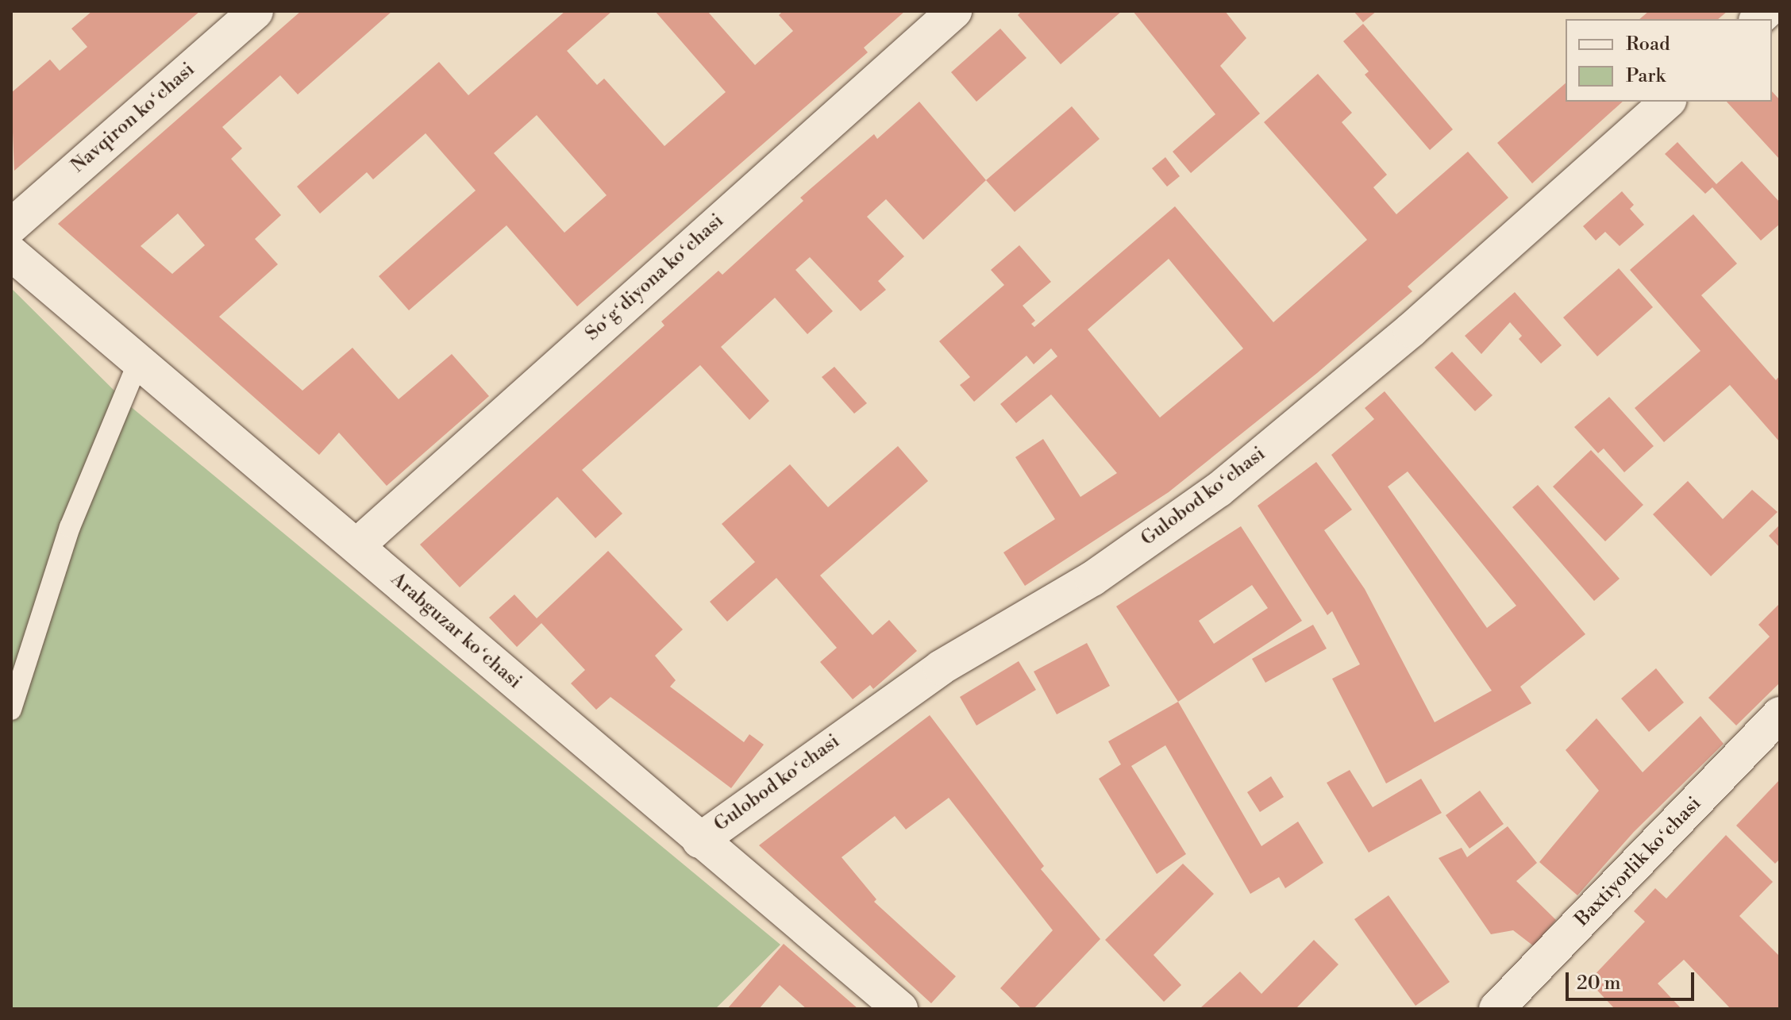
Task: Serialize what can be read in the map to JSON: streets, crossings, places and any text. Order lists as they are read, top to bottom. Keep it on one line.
{"streets":{"street":["Navqiron koʻchasi","Soʻgʻdiyona koʻchasi","Gulobod koʻchasi","Arabguzar koʻchasi","Baxtiyorlik koʻchasi"]},"crossings":[["Soʻgʻdiyona koʻchasi","Arabguzar koʻchasi"],["Gulobod koʻchasi","Arabguzar koʻchasi"]],"legend":["Road","Park"],"scale_bar":"20 m"}
